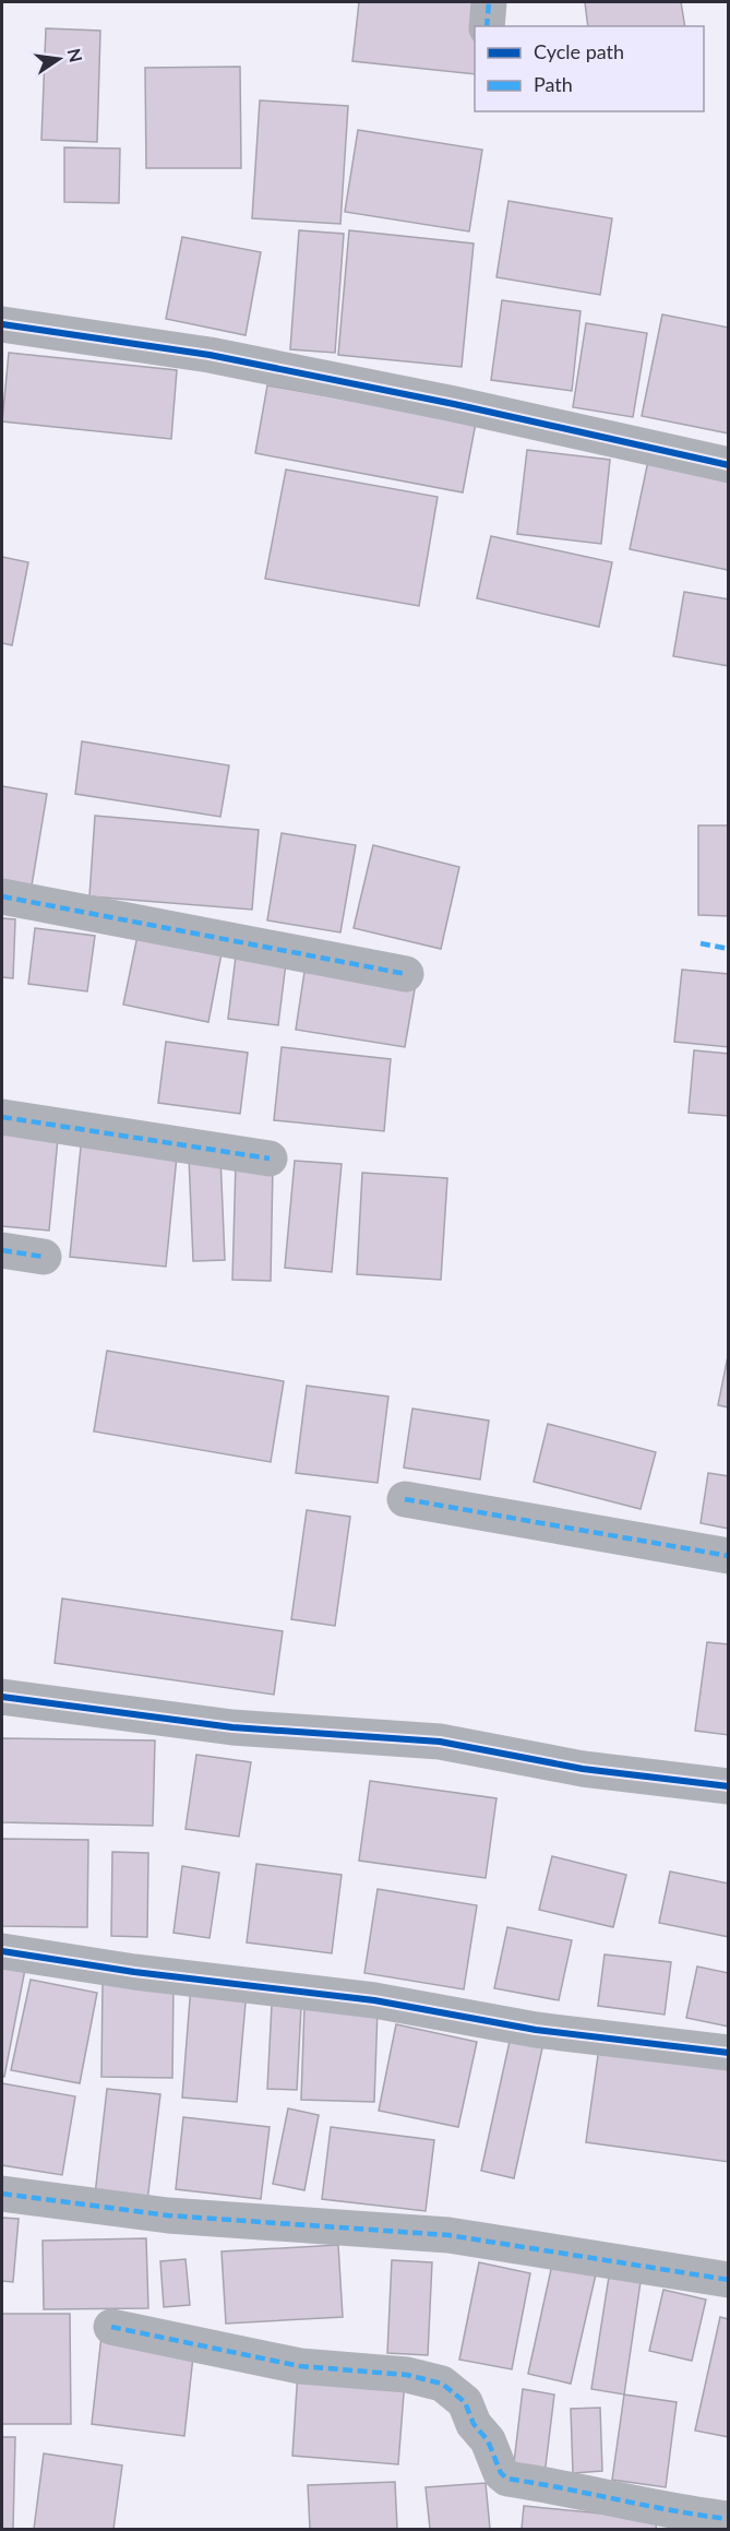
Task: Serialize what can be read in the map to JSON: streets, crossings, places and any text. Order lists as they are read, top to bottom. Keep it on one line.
{"legend":["Cycle path","Path"],"north":"right"}
